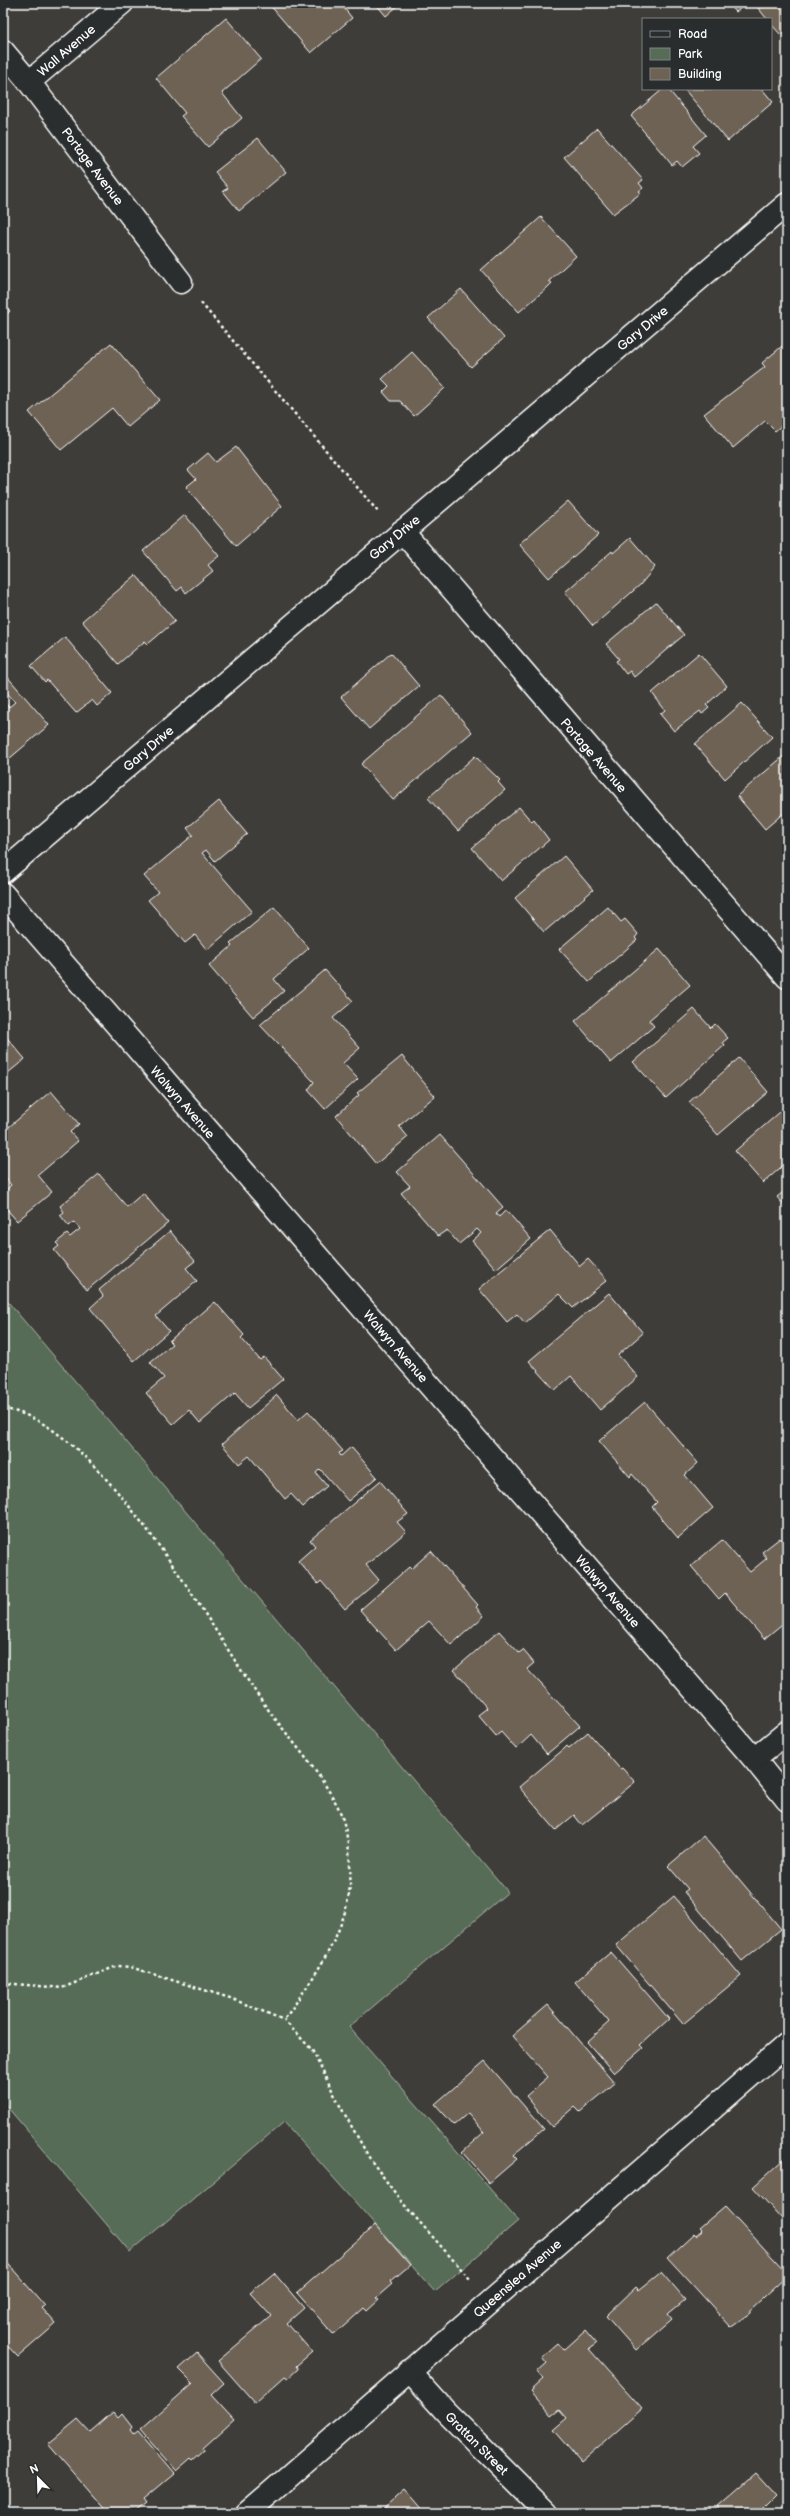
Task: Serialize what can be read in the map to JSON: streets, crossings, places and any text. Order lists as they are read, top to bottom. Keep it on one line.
{"streets":{"street":["Wall Avenue","Portage Avenue","Gary Drive","Walwyn Avenue","Queenslea Avenue","Grattan Street"]},"crossings":[["Wall Avenue","Portage Avenue"],["Portage Avenue","Gary Drive"],["Queenslea Avenue","Grattan Street"]],"legend":["Road","Park","Building"],"north":"top left"}
